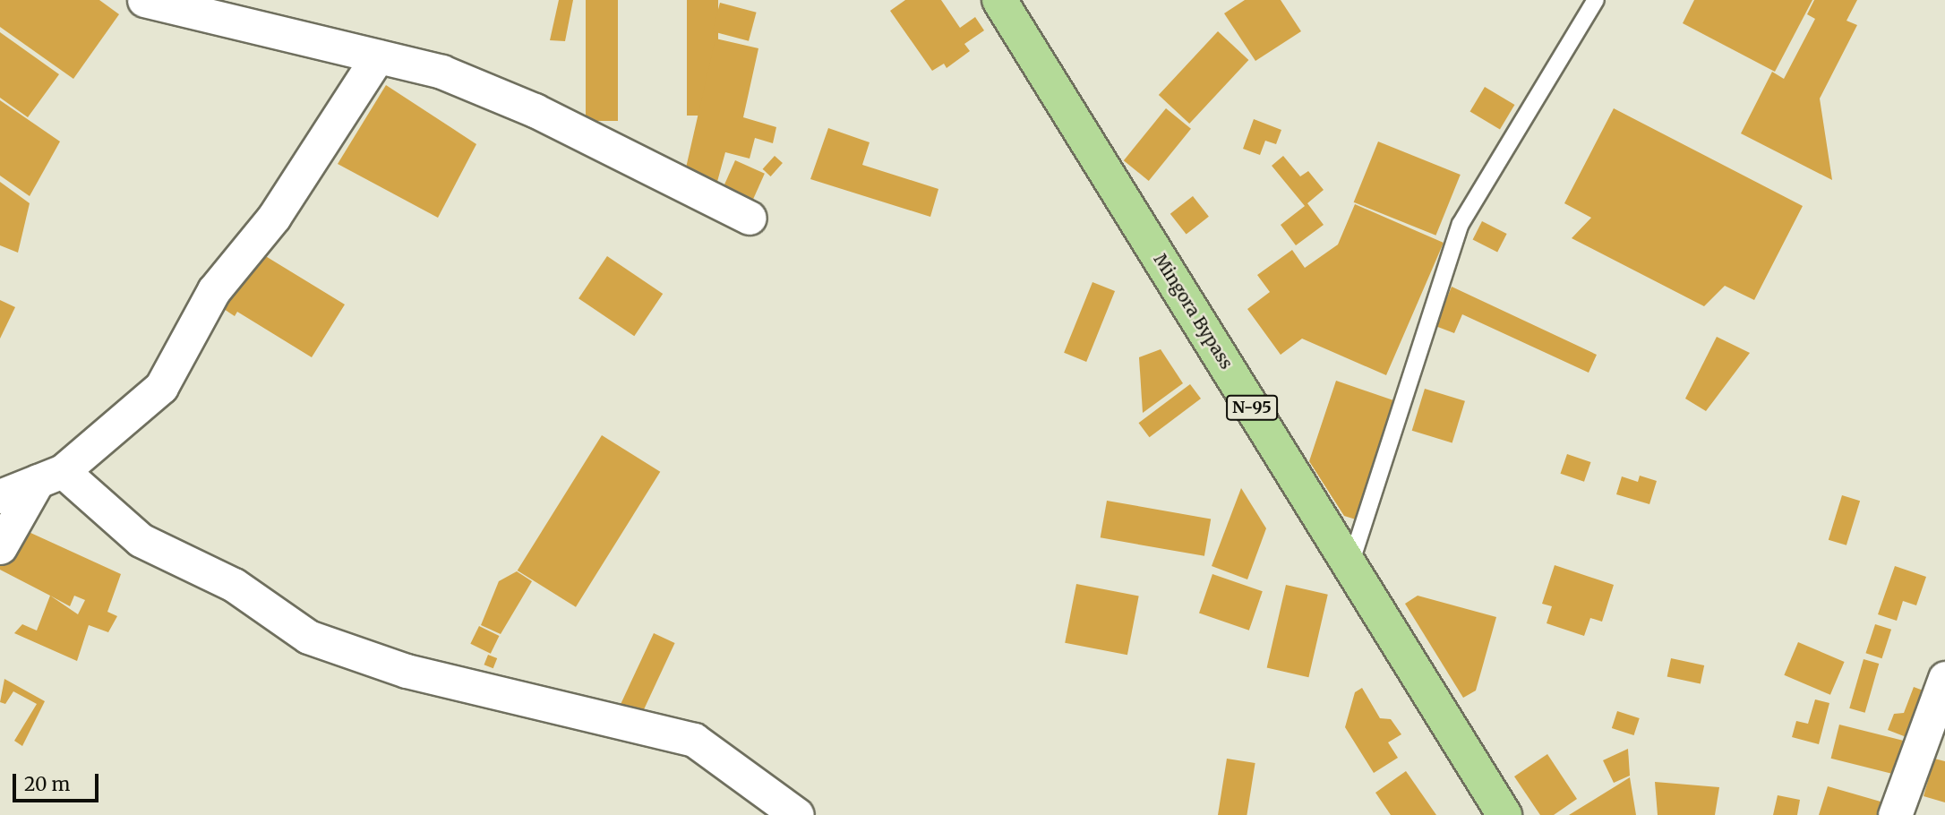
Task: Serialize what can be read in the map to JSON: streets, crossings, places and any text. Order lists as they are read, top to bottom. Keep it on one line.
{"streets":{"highway":["Mingora Bypass","N-95"]},"scale_bar":"20 m"}
